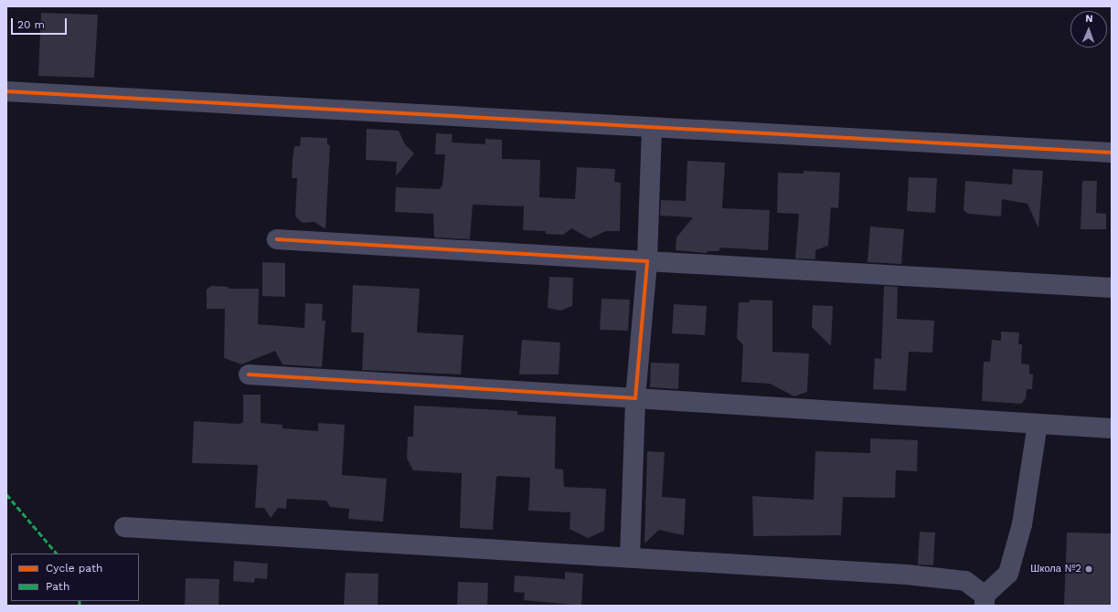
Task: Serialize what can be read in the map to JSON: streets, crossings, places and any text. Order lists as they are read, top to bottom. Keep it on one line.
{"places":["Школа №2"],"legend":["Cycle path","Path"],"scale_bar":"20 m","north":"top"}
